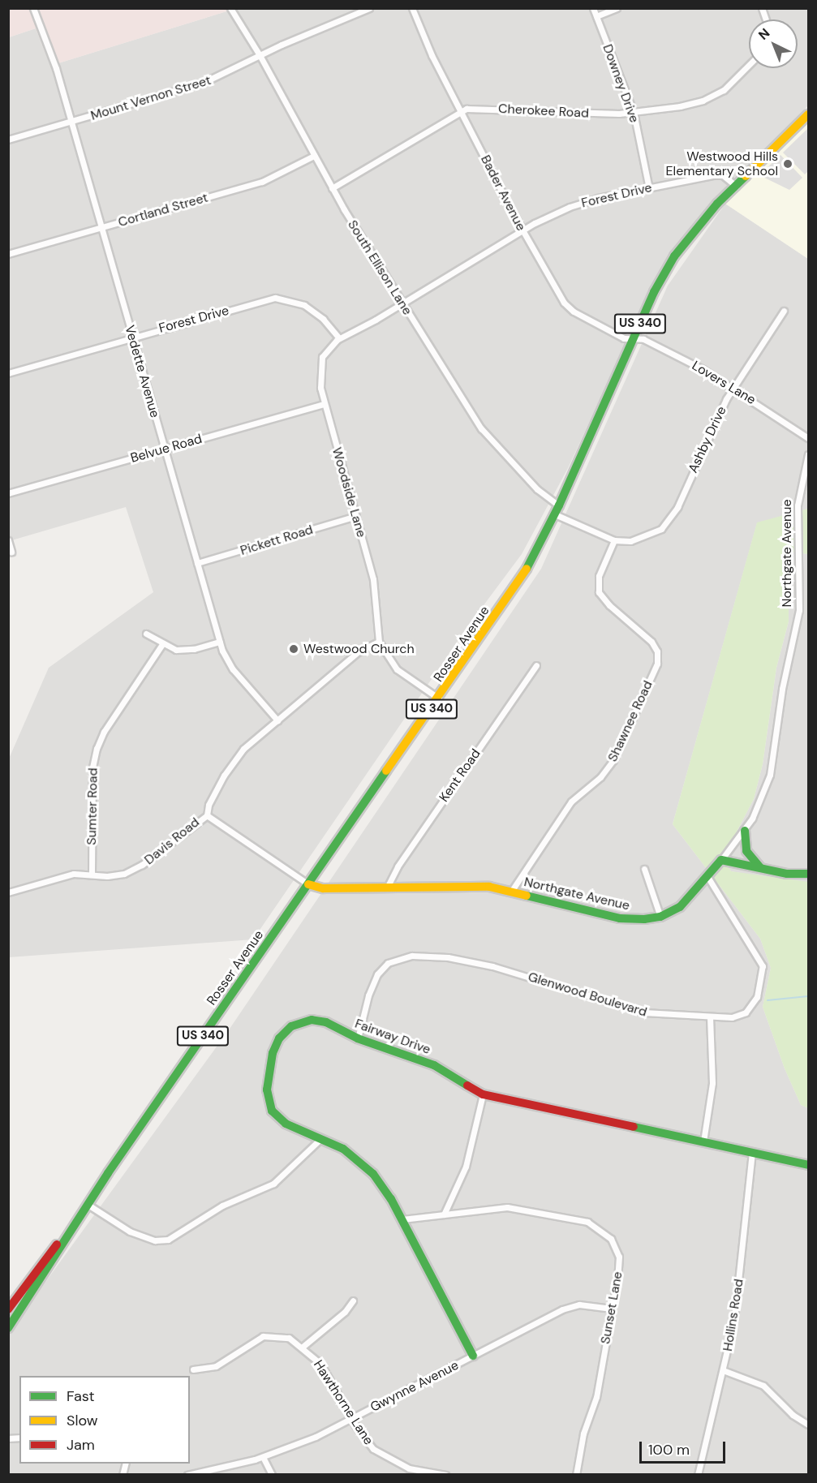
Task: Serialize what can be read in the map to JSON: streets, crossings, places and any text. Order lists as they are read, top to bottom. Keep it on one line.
{"streets":{"main road":["US 340","Northgate Avenue","Rosser Avenue","Fairway Drive"],"street":["Downey Drive","Mount Vernon Street","Cherokee Road","Bader Avenue","Forest Drive","Cortland Street","South Ellison Lane","Vedette Avenue","Lovers Lane","Ashby Drive","Belvue Road","Woodside Lane","Pickett Road","Shawnee Road","Kent Road","Sumter Road","Davis Road","Glenwood Boulevard","Sunset Lane","Hollins Road","Gwynne Avenue","Hawthorne Lane"]},"crossings":[["Downey Drive","Cherokee Road"],["Downey Drive","Forest Drive"],["Mount Vernon Street","South Ellison Lane"],["Mount Vernon Street","Vedette Avenue"],["Cherokee Road","Bader Avenue"],["Cherokee Road","South Ellison Lane"],["Bader Avenue","Forest Drive"],["Bader Avenue","Lovers Lane"],["Bader Avenue","Rosser Avenue"],["Forest Drive","South Ellison Lane"],["Forest Drive","Vedette Avenue"],["Forest Drive","Woodside Lane"],["Forest Drive","Rosser Avenue"],["Cortland Street","South Ellison Lane"],["Cortland Street","Vedette Avenue"],["South Ellison Lane","Woodside Lane"],["South Ellison Lane","Rosser Avenue"],["Vedette Avenue","Belvue Road"],["Vedette Avenue","Pickett Road"],["Vedette Avenue","Davis Road"],["Lovers Lane","Ashby Drive"],["Lovers Lane","Rosser Avenue"],["Ashby Drive","Shawnee Road"],["Belvue Road","Woodside Lane"],["Woodside Lane","Pickett Road"],["Woodside Lane","Rosser Avenue"],["Woodside Lane","Davis Road"],["Northgate Avenue","Rosser Avenue"],["Northgate Avenue","Shawnee Road"],["Northgate Avenue","Kent Road"],["Northgate Avenue","Davis Road"],["Northgate Avenue","Glenwood Boulevard"],["Sumter Road","Davis Road"],["Glenwood Boulevard","Fairway Drive"],["Fairway Drive","Sunset Lane"],["Fairway Drive","Hollins Road"],["Fairway Drive","Gwynne Avenue"],["Sunset Lane","Gwynne Avenue"],["Gwynne Avenue","Hawthorne Lane"]],"places":["Westwood Hills Elementary School","Westwood Church"],"legend":["Fast","Slow","Jam"],"scale_bar":"100 m","north":"top left"}
